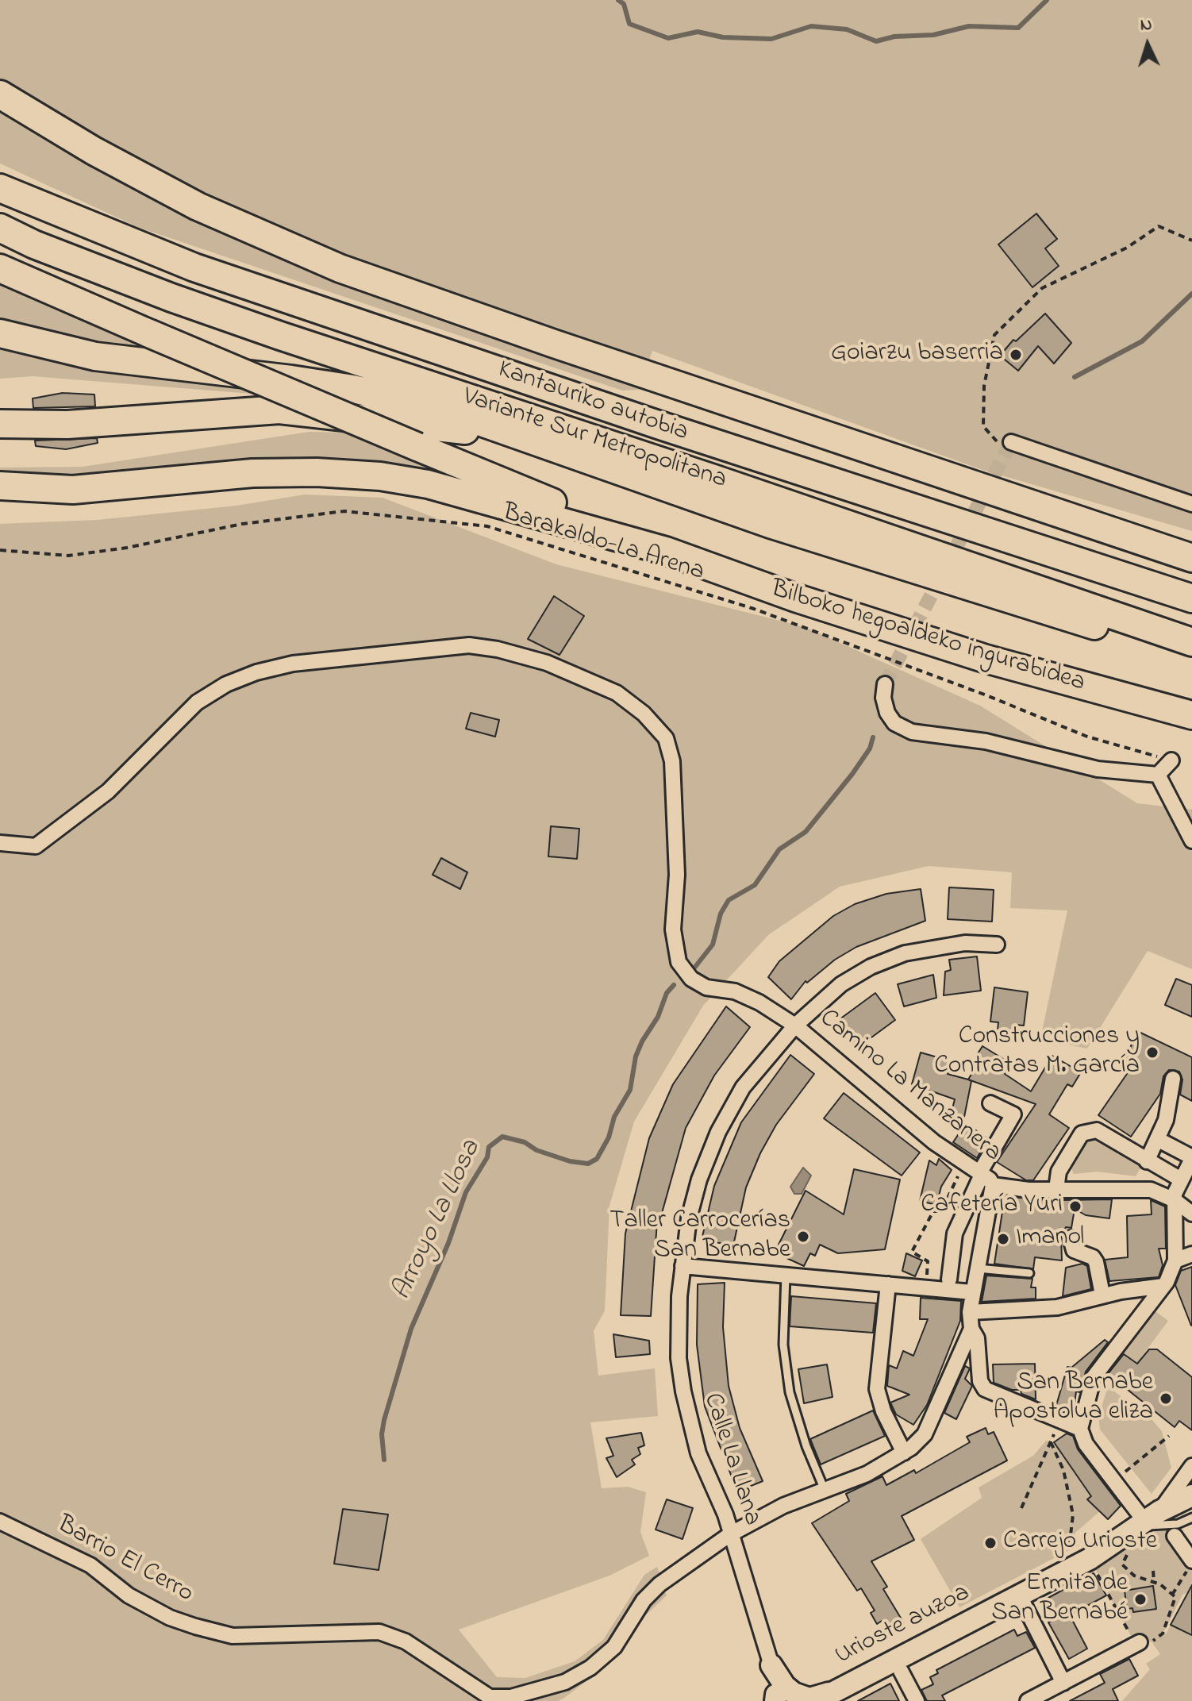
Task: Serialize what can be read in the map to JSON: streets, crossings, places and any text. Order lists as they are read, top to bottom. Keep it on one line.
{"streets":{"highway":["Kantauriko autobia","Variante Sur Metropolitana","Bilboko hegoaldeko ingurabidea"],"street":["Camino La Manzanera","Calle La Llana","Barrio El Cerro","Urioste auzoa"],"path":["Barakaldo-La Arena"]},"crossings":[["Camino La Manzanera","Calle La Llana"],["Calle La Llana","Barrio El Cerro"],["Calle La Llana","Urioste auzoa"]],"water":["Arroyo La Llosa"],"places":["Goiarzu baserria","Construcciones y Contratas M. García","Cafetería Yuri","Taller Carrocerías San Bernabe","Imanol","San Bernabe Apostolua eliza","Carrejo Urioste","Ermita de San Bernabé"],"north":"top"}
